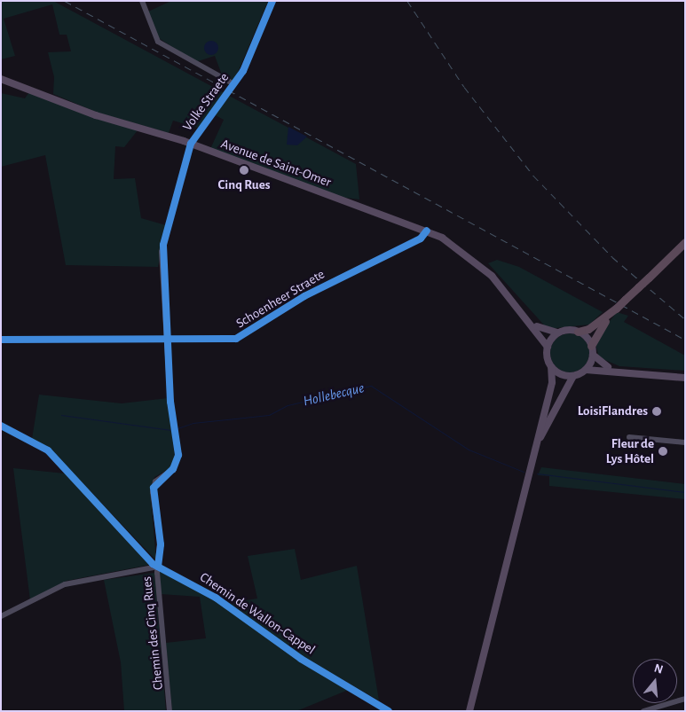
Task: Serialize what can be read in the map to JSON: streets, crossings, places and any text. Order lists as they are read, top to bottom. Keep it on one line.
{"streets":{"main road":["Avenue de Saint-Omer"],"street":["Volke Straete","Schoenheer Straete","Chemin de Wallon-Cappel","Chemin des Cinq Rues"]},"crossings":[["Volke Straete","Avenue de Saint-Omer"],["Volke Straete","Chemin des Cinq Rues"],["Avenue de Saint-Omer","Schoenheer Straete"],["Avenue de Saint-Omer","Chemin des Cinq Rues"],["Schoenheer Straete","Chemin des Cinq Rues"],["Chemin de Wallon-Cappel","Chemin des Cinq Rues"]],"water":["Hollebecque"],"places":["Cinq Rues","LoisiFlandres","Fleur de Lys Hôtel"],"north":"top"}
